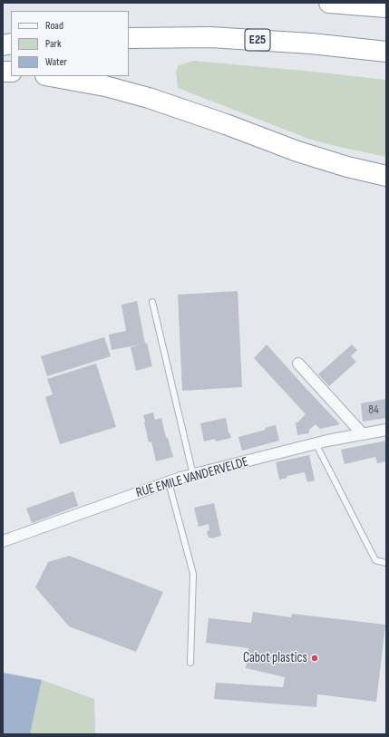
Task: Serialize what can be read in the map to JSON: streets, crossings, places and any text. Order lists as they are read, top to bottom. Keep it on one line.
{"streets":{"highway":["E25"],"street":["RUE EMILE VANDERVELDE"]},"places":["Cabot plastics"],"house_numbers":["84"],"legend":["Road","Park","Water"]}
